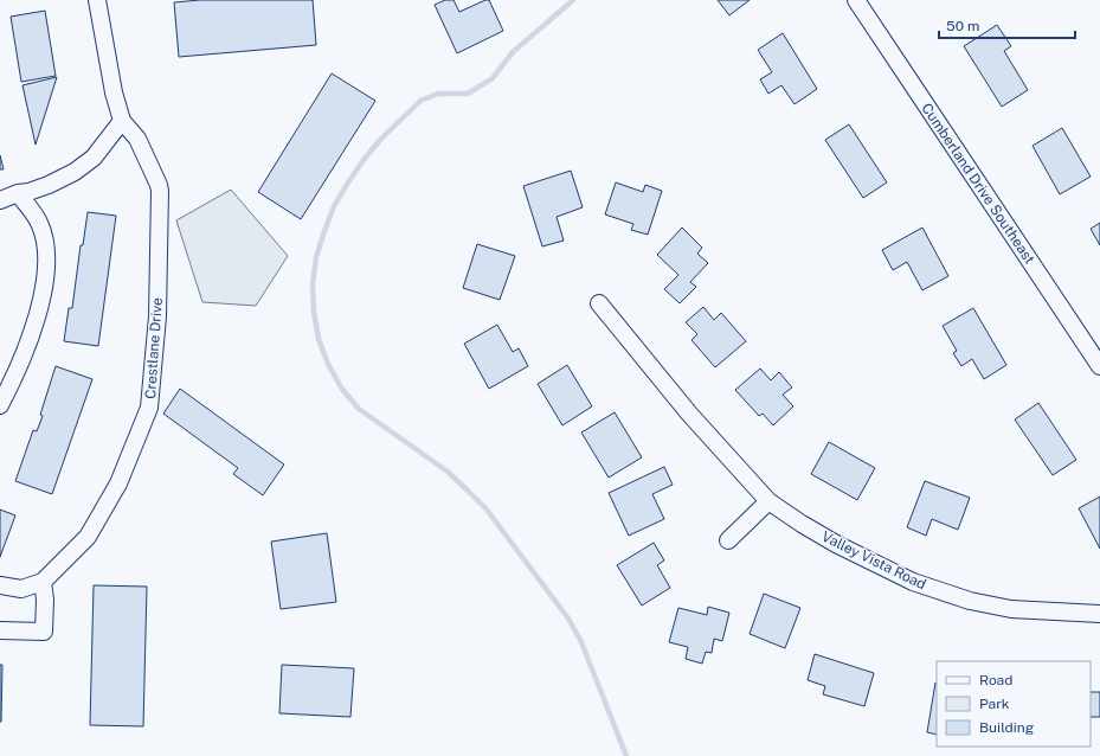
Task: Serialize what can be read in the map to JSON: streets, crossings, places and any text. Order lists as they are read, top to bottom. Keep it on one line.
{"streets":{"street":["Cumberland Drive Southeast","Crestlane Drive","Valley Vista Road"]},"legend":["Road","Park","Building"],"scale_bar":"50 m"}
